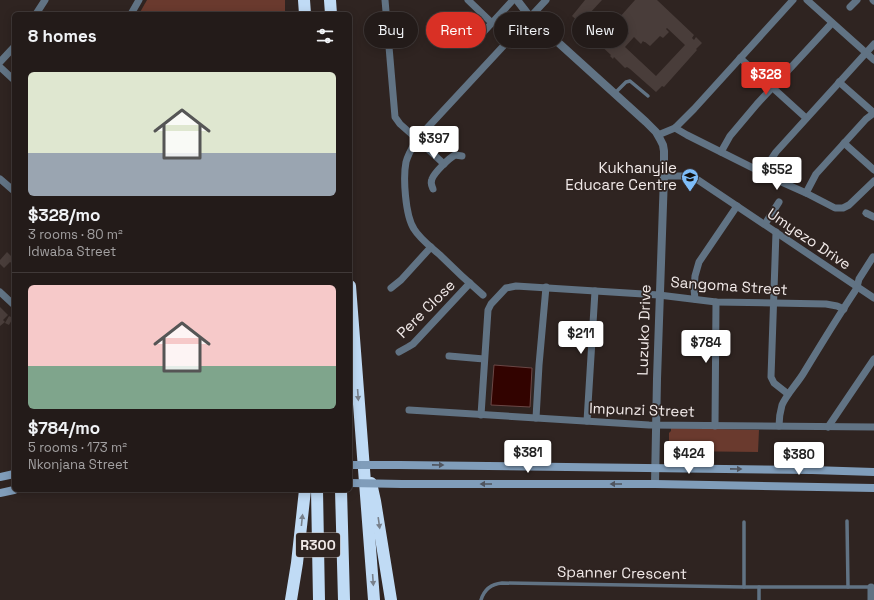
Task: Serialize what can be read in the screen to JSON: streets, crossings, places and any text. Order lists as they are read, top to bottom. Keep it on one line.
{"streets":{"highway":["R300"],"street":["Umyezo Drive","Sangoma Street","Pere Close","Luzuko Drive","Impunzi Street"],"lane":["Spanner Crescent"]},"crossings":[["Umyezo Drive","Luzuko Drive"],["Sangoma Street","Luzuko Drive"],["Sangoma Street","Impunzi Street"],["Luzuko Drive","Impunzi Street"]],"places":{"school or university":["Kukhanyile Educare Centre"]},"page":{"chip":["Buy","Rent","Filters","New"],"heading":"8 homes","list":[{"name":"$328/mo","note":"3 rooms · 80 m² · Idwaba Street"},{"name":"$784/mo","note":"5 rooms · 173 m² · Nkonjana Street"}],"price":["$328","$397","$552","$211","$784","$381","$424","$380"]}}
